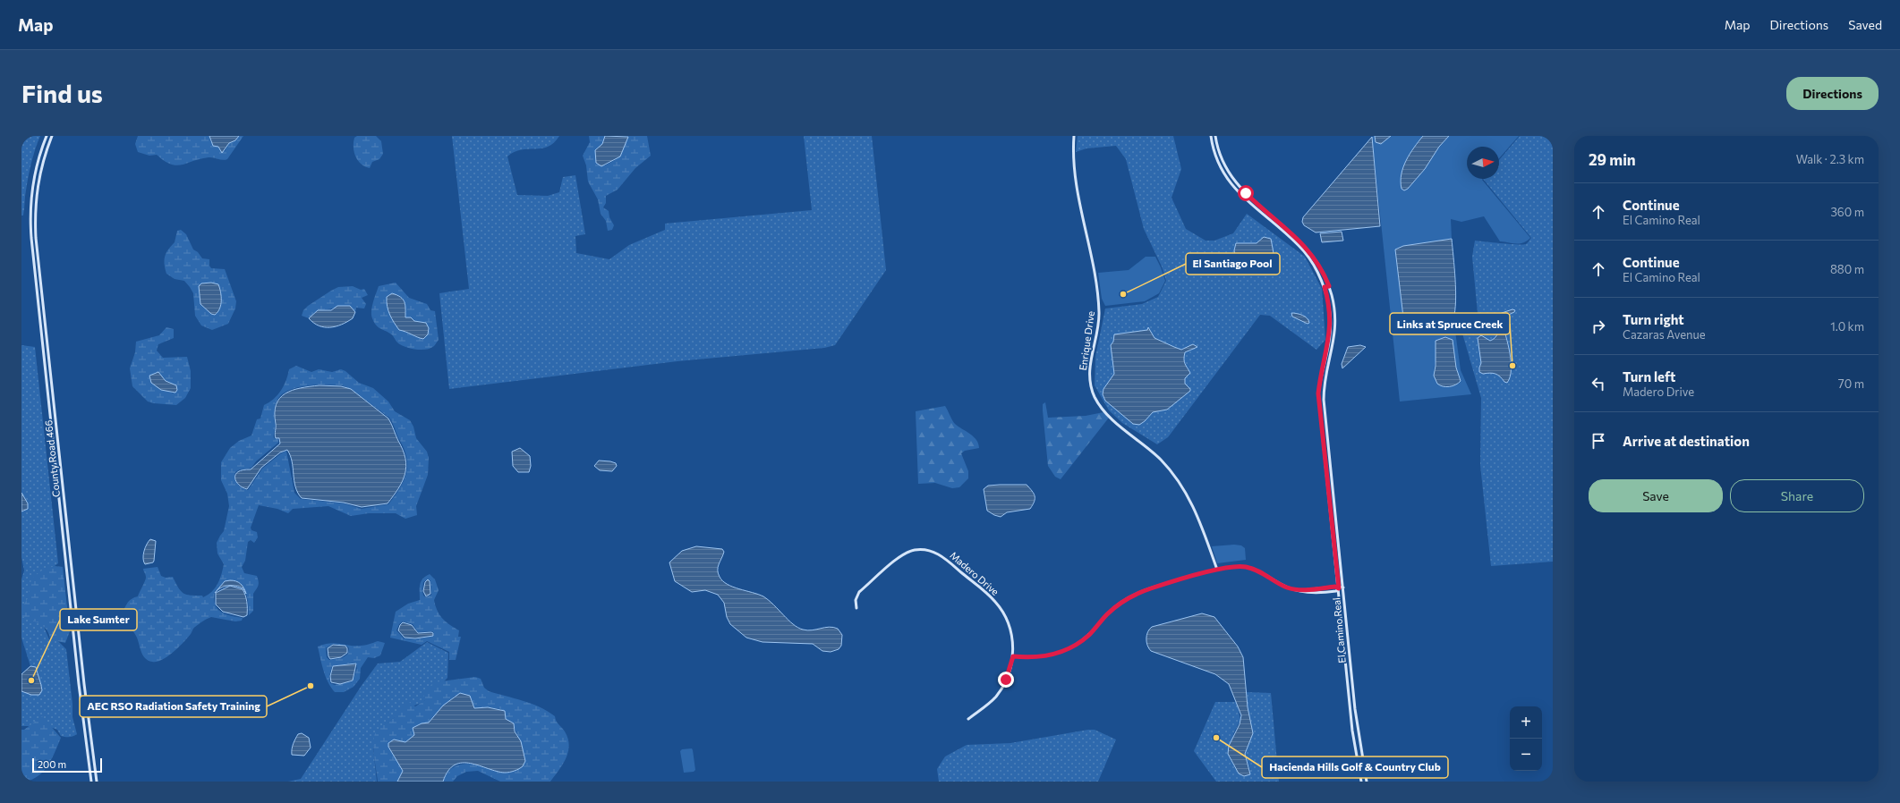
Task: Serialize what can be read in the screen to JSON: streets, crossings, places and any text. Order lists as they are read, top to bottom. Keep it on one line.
{"streets":{"main road":["Enrique Drive","County Road 466","Madero Drive","El Camino Real"]},"places":["El Santiago Pool","Links at Spruce Creek","Lake Sumter","AEC RSO Radiation Safety Training","Hacienda Hills Golf & Country Club"],"scale_bar":"200 m","north":"right","page":{"header":"Map","nav":["Map","Directions","Saved"],"buttons":["Directions",["Save","Share"]],"title":"Find us","heading":["29 min","Walk · 2.3 km"],"list":[["Continue","El Camino Real","360 m"],["Continue","El Camino Real","880 m"],["Turn right","Cazaras Avenue","1.0 km"],["Turn left","Madero Drive","70 m"],"Arrive at destination"],"map_buttons":["+","−"],"scale":"200 m"}}
